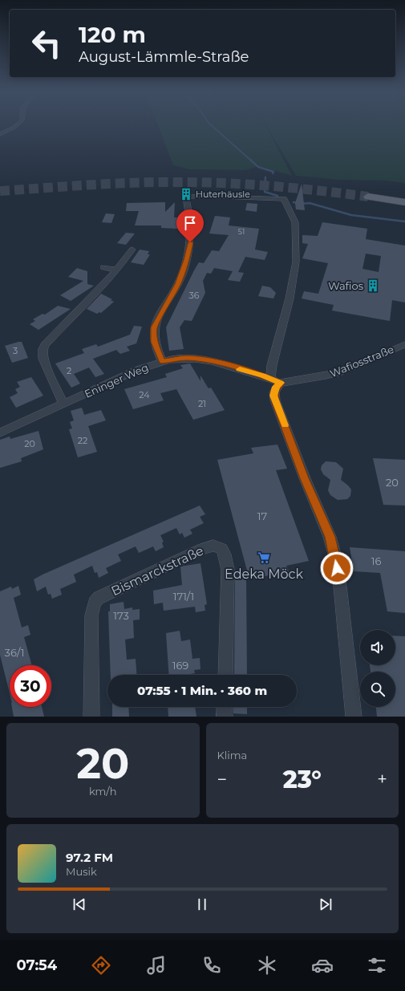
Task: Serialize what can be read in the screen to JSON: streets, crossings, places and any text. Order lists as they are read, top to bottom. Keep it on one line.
{"streets":{"street":["Wafiosstraße","Eninger Weg","Bismarckstraße"]},"crossings":[["Wafiosstraße","Eninger Weg"]],"places":{"building":["Huterhäusle","Wafios"],"supermarket":["Edeka Möck"]},"house_numbers":["51","36","3","2","24","21","22","20","20","17","16","171/1","173","36/1","169"],"page":{"turn":["120 m","August-Lämmle-Straße"],"limit":"30","trip":"07:55 · 1 Min. · 360 m","tile":[["20","km/h"],"Klima"],"heat":["−","23°","+"],"song":["97.2 FM","Musik"],"tabs":"07:54"}}
